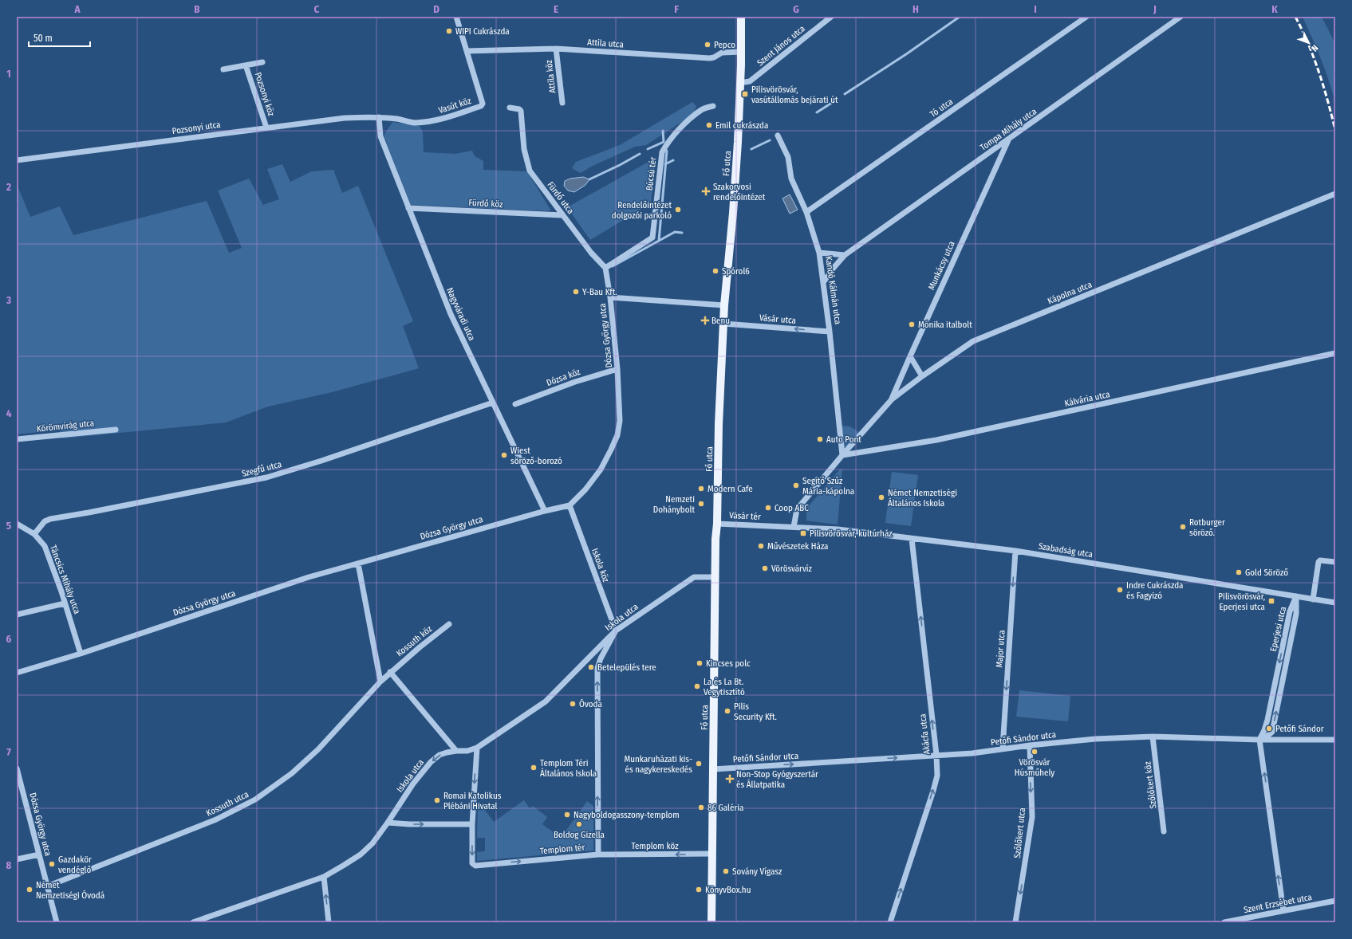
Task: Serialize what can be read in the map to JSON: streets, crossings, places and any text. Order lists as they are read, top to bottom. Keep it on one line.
{"streets":{"main road":["Fő utca"],"street":["Attila utca","Szent János utca","Attila köz","Pozsonyi köz","Vasút köz","Tó utca","Pozsonyi utca","Tompa Mihály utca","Búcsú tér","Fürdő utca","Fürdő köz","Munkácsy utca","Kandó Kálmán utca","Kápolna utca","Nagyváradi utca","Vásár utca","Dózsa György utca","Dózsa köz","Kálvária utca","Körömvirág utca","Szegfű utca","Vásár tér","Szabadság utca","Iskola köz","Táncsics Mihály utca","Iskola utca","Eperjesi utca","Kossuth köz","Major utca","Akácfa utca","Petőfi Sándor utca","Szőlőkert köz","Kossuth utca","Szőlőkert utca","Templom köz","Templom tér","Szent Erzsébet utca"]},"crossings":[["Attila utca","Attila köz"],["Attila utca","Vasút köz"],["Attila utca","Fő utca"],["Szent János utca","Fő utca"],["Pozsonyi köz","Pozsonyi utca"],["Vasút köz","Pozsonyi utca"],["Vasút köz","Nagyváradi utca"],["Tó utca","Kandó Kálmán utca"],["Pozsonyi utca","Nagyváradi utca"],["Tompa Mihály utca","Munkácsy utca"],["Tompa Mihály utca","Kandó Kálmán utca"],["Fő utca","Vásár utca"],["Fő utca","Dózsa György utca"],["Fő utca","Vásár tér"],["Fő utca","Iskola utca"],["Fő utca","Petőfi Sándor utca"],["Fő utca","Templom köz"],["Búcsú tér","Fürdő utca"],["Fürdő utca","Fürdő köz"],["Fürdő köz","Nagyváradi utca"],["Munkácsy utca","Kápolna utca"],["Kandó Kálmán utca","Kápolna utca"],["Kandó Kálmán utca","Vásár utca"],["Kandó Kálmán utca","Kálvária utca"],["Kápolna utca","Kálvária utca"],["Nagyváradi utca","Dózsa György utca"],["Nagyváradi utca","Szegfű utca"],["Dózsa György utca","Dózsa köz"],["Dózsa György utca","Iskola köz"],["Dózsa György utca","Táncsics Mihály utca"],["Dózsa György utca","Kossuth utca"],["Szegfű utca","Táncsics Mihály utca"],["Vásár tér","Szabadság utca"],["Szabadság utca","Eperjesi utca"],["Szabadság utca","Major utca"],["Szabadság utca","Akácfa utca"],["Iskola köz","Iskola utca"],["Iskola köz","Templom tér"],["Iskola utca","Templom tér"],["Eperjesi utca","Petőfi Sándor utca"],["Kossuth köz","Kossuth utca"],["Major utca","Petőfi Sándor utca"],["Akácfa utca","Petőfi Sándor utca"],["Petőfi Sándor utca","Szőlőkert köz"],["Petőfi Sándor utca","Szőlőkert utca"],["Templom köz","Templom tér"]],"one_way":["Vásár utca","Major utca","Akácfa utca","Petőfi Sándor utca","Szőlőkert utca","Templom köz"],"places":{"other":["WIPI Cukrászda","Pepco","Emil cukrászda","Rendelőintézet dolgozói parkoló","Spórol6","Y-Bau Kft.","Mónika italbolt","Auto Pont","Wiest söröző-borozó","Segítő Szűz Mária-kápolna","Modern Cafe","Német Nemzetiségi Általános Iskola","Nemzeti Dohánybolt","Coop ABC","Rotburger söröző.","Művészetek Háza","Vörösvárvíz","Gold Söröző","Indre Cukrászda és Fagyizó","Kincses polc","Betelepülés tere","La és La Bt. Vegytisztító","Óvoda","Pilis Security Kft.","Petőfi Sándor","Vörösvár Húsműhely","Munkaruházati kis- és nagykereskedés","Templom Téri Általános Iskola","Romai Katolikus Plébáni Hivatal","86 Galéria","Nagyboldogasszony-templom","Boldog Gizella","Gazdakör vendéglő","Sovány Vígasz","Német Nemzetiségi Óvodá","KönyvBox.hu"],"transit":["Pilisvörösvár, vasútállomás bejárati út","Pilisvörösvár, kultúrház","Pilisvörösvár, Eperjesi utca"],"health":["Szakorvosi rendelőintézet","Benu","Non-Stop Gyógyszertár és Állatpatika"]},"scale_bar":"50 m","north":"bottom right","grid":{"columns":["A","B","C","D","E","F","G","H","I","J","K"],"rows":["1","2","3","4","5","6","7","8"]}}
